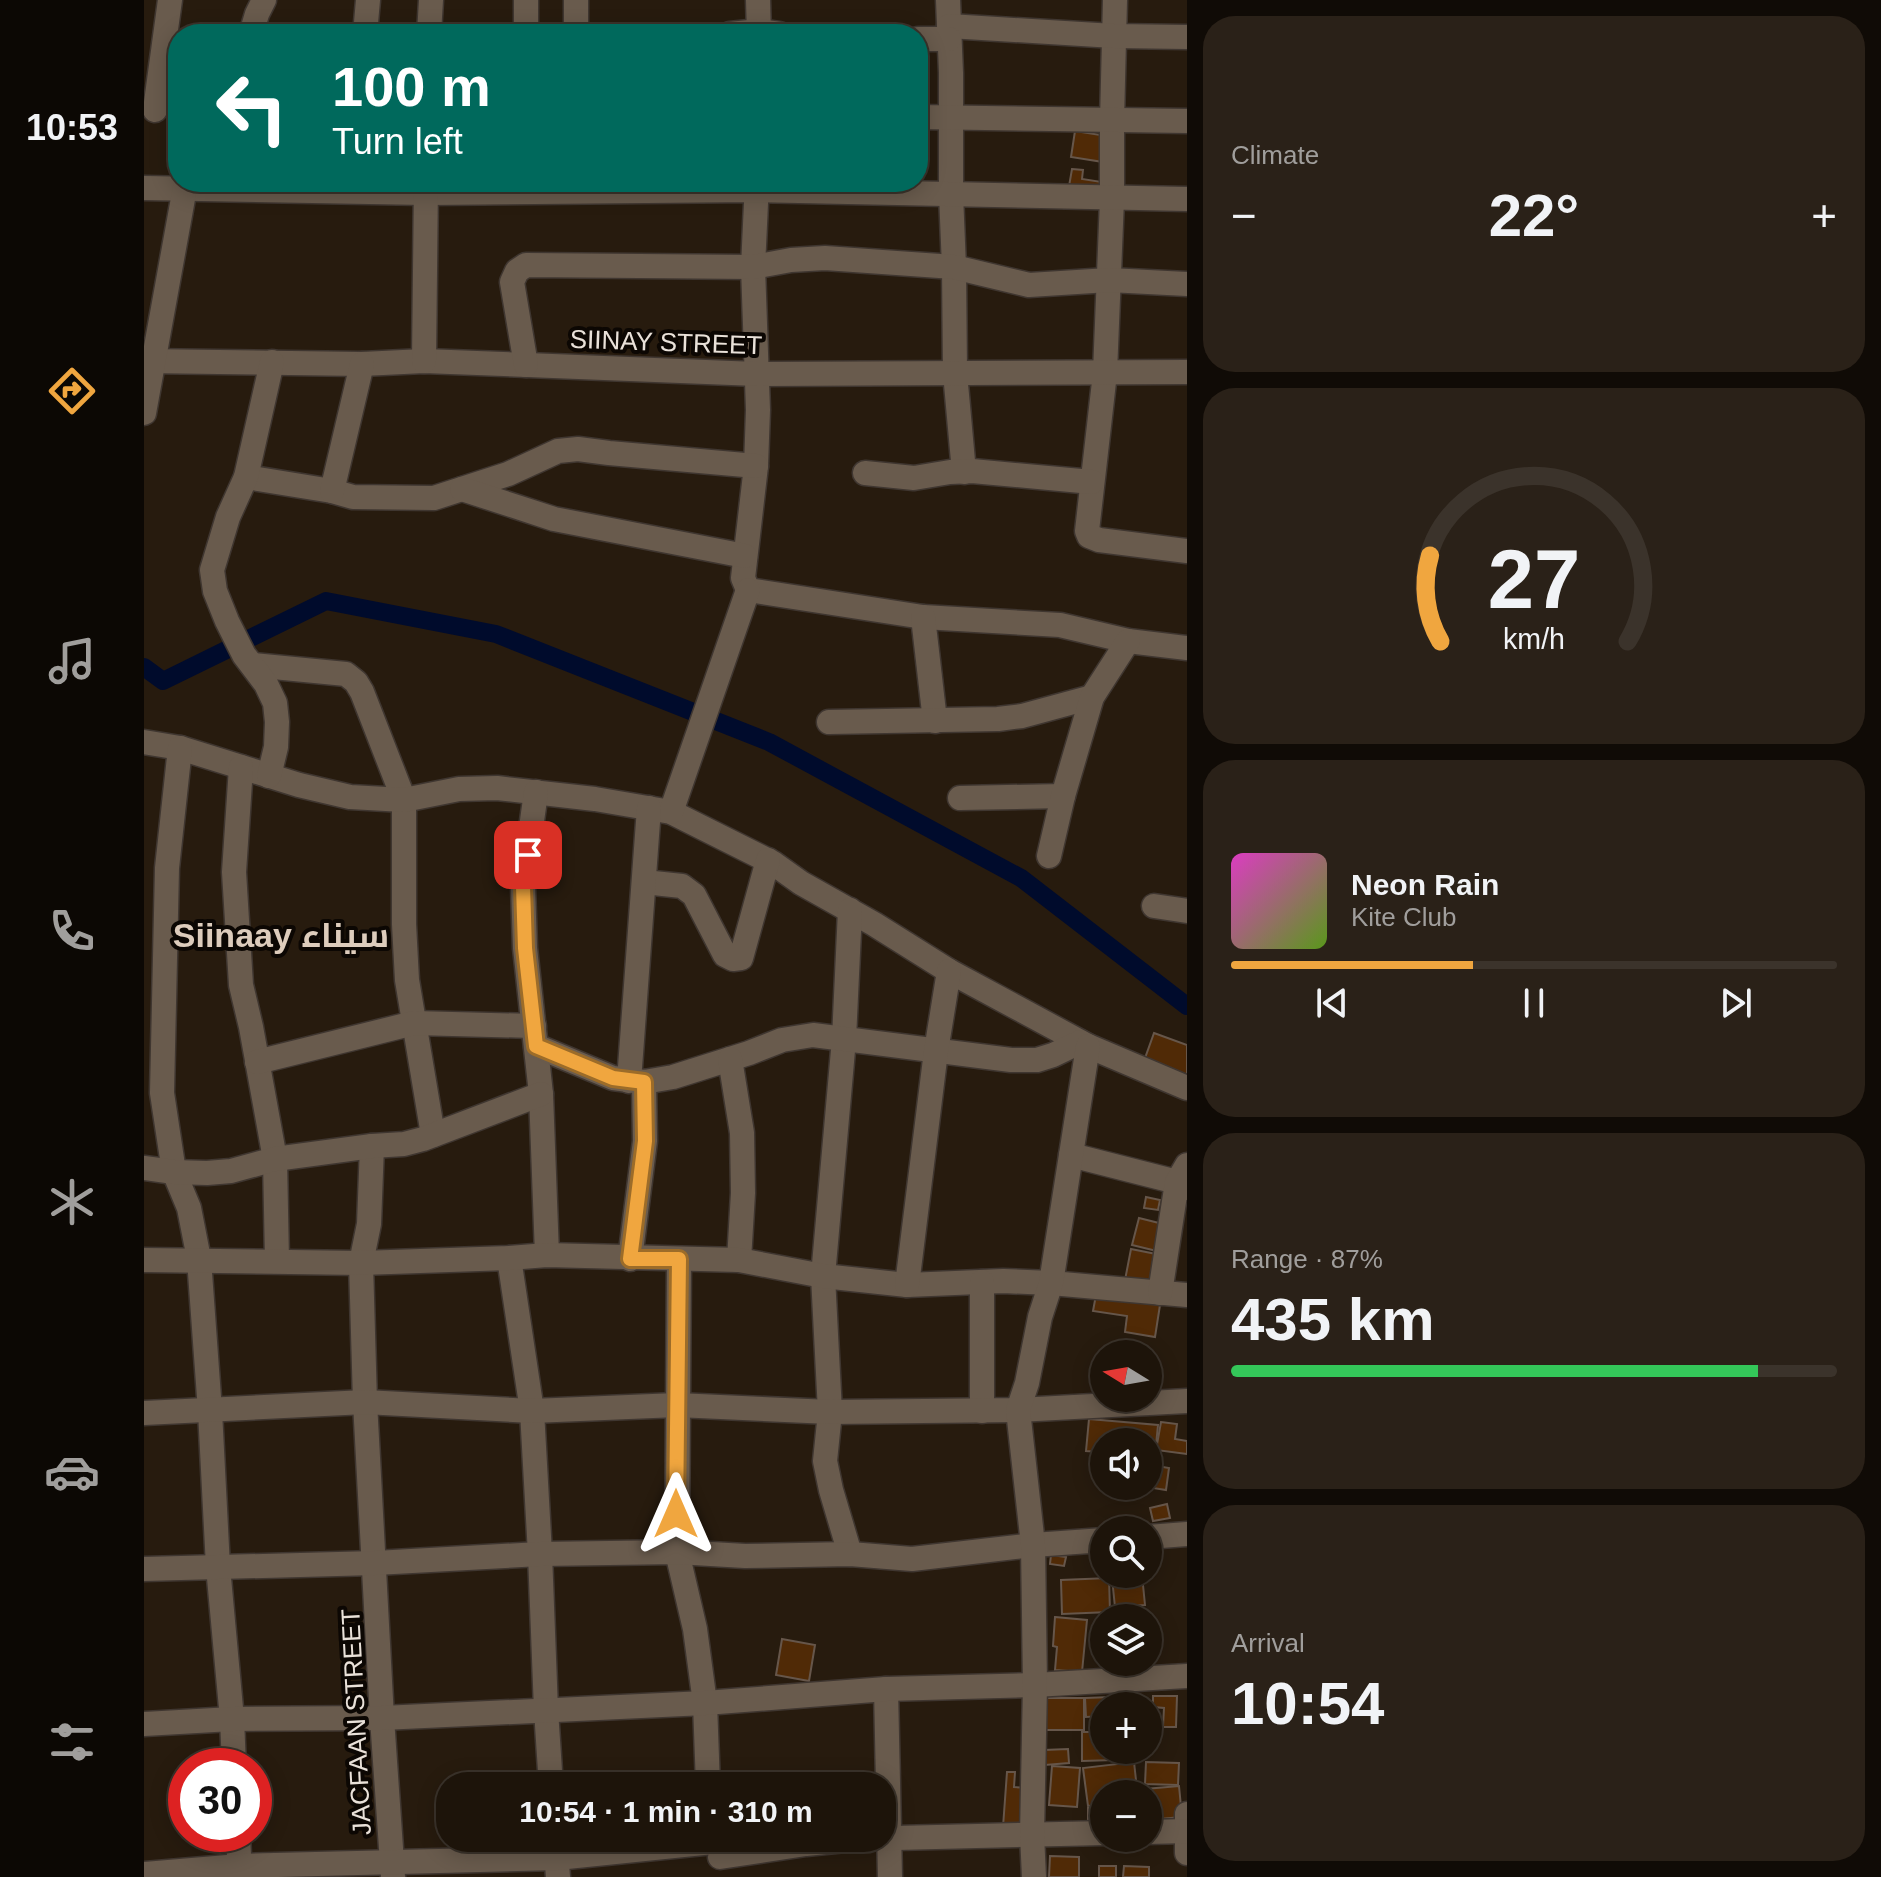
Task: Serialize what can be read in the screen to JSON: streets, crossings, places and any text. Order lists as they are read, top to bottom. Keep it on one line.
{"streets":{"street":["SIINAY STREET","JACFAAN STREET"]},"districts":["Siinaay سيناء"],"north":"left","page":{"tabs":"10:53","tile":["Climate",["Range · 87%","435 km"],["Arrival","10:54"]],"turn":["100 m","Turn left"],"heat":["−","22°","+"],"song":["Neon Rain","Kite Club"],"map_buttons":["+","−"],"limit":"30","trip":"10:54 · 1 min · 310 m","gauge":["27","km/h"]}}
